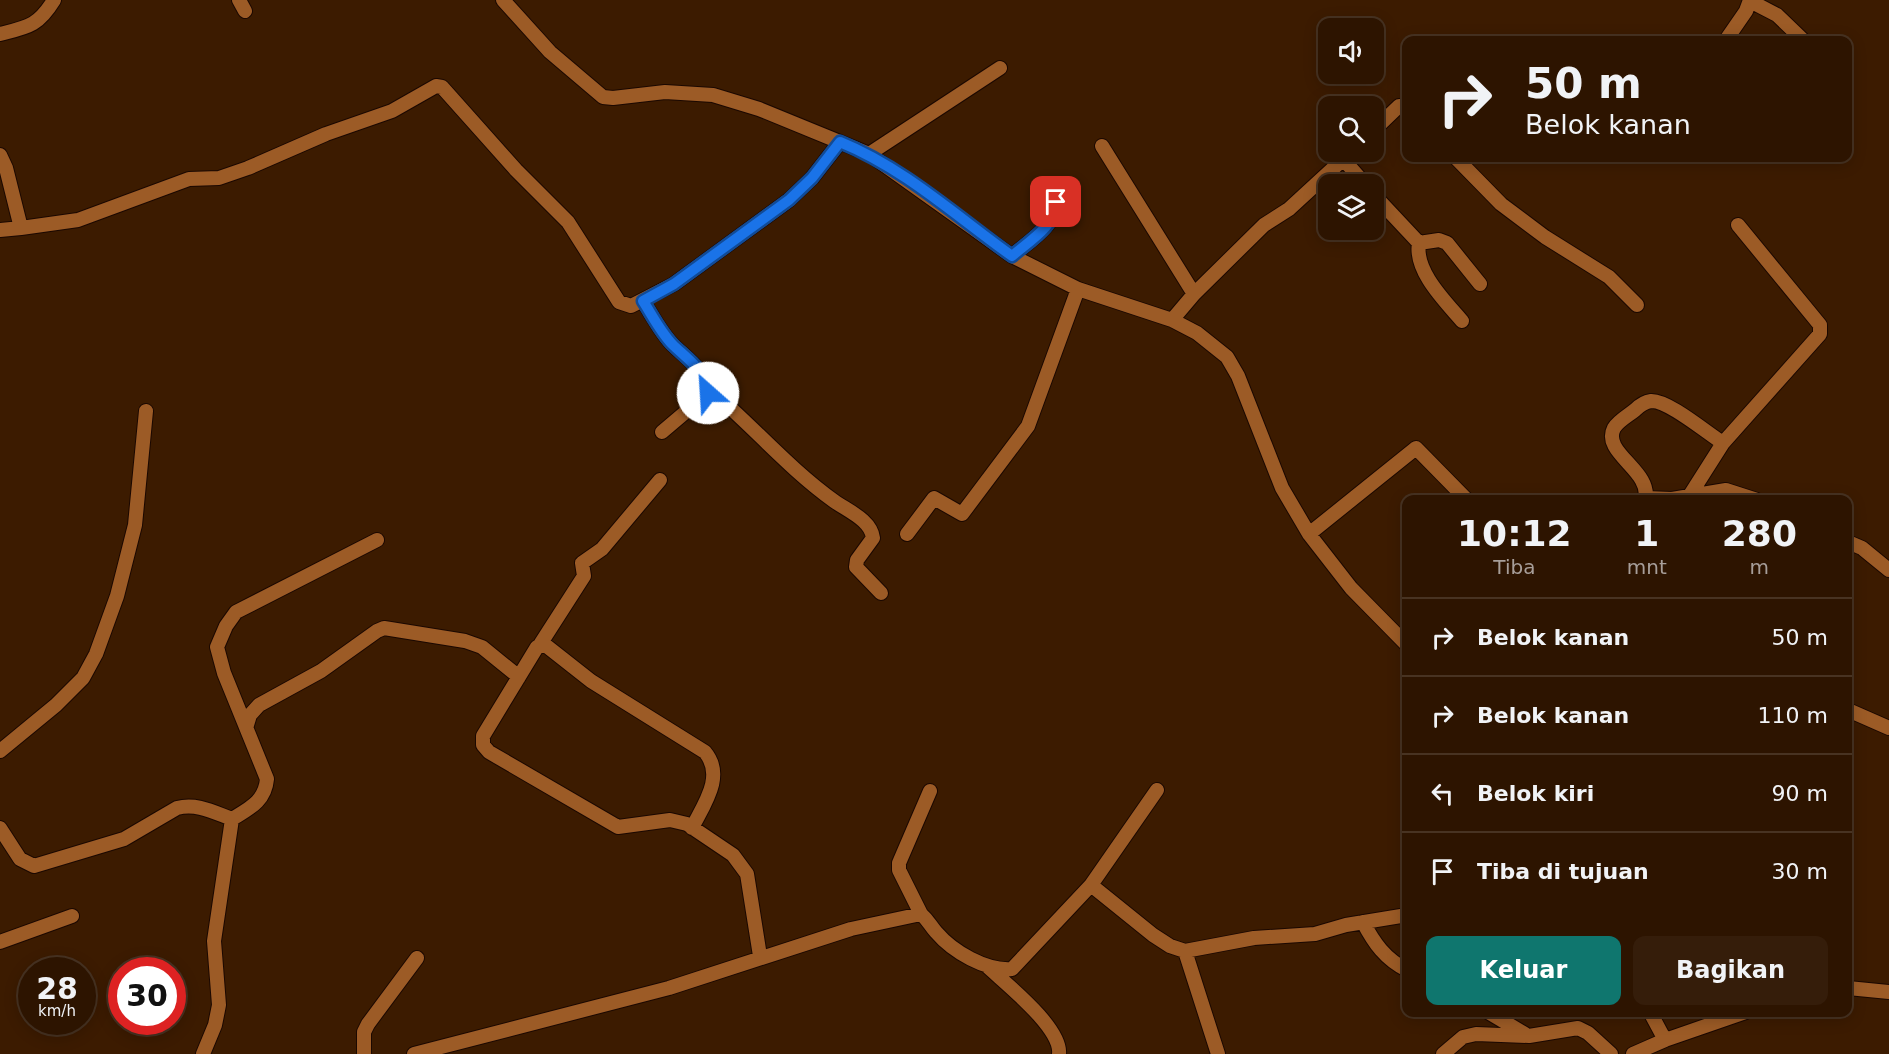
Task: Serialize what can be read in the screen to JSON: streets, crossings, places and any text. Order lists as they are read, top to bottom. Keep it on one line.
{"page":{"turn":["50 m","Belok kanan"],"eta":["10:12","Tiba","1","mnt","280","m"],"list":[{"name":"Belok kanan","value":"50 m"},{"name":"Belok kanan","value":"110 m"},{"name":"Belok kiri","value":"90 m"},{"name":"Tiba di tujuan","value":"30 m"}],"buttons":["Keluar","Bagikan"],"speed":"28 km/h","limit":"30"}}
